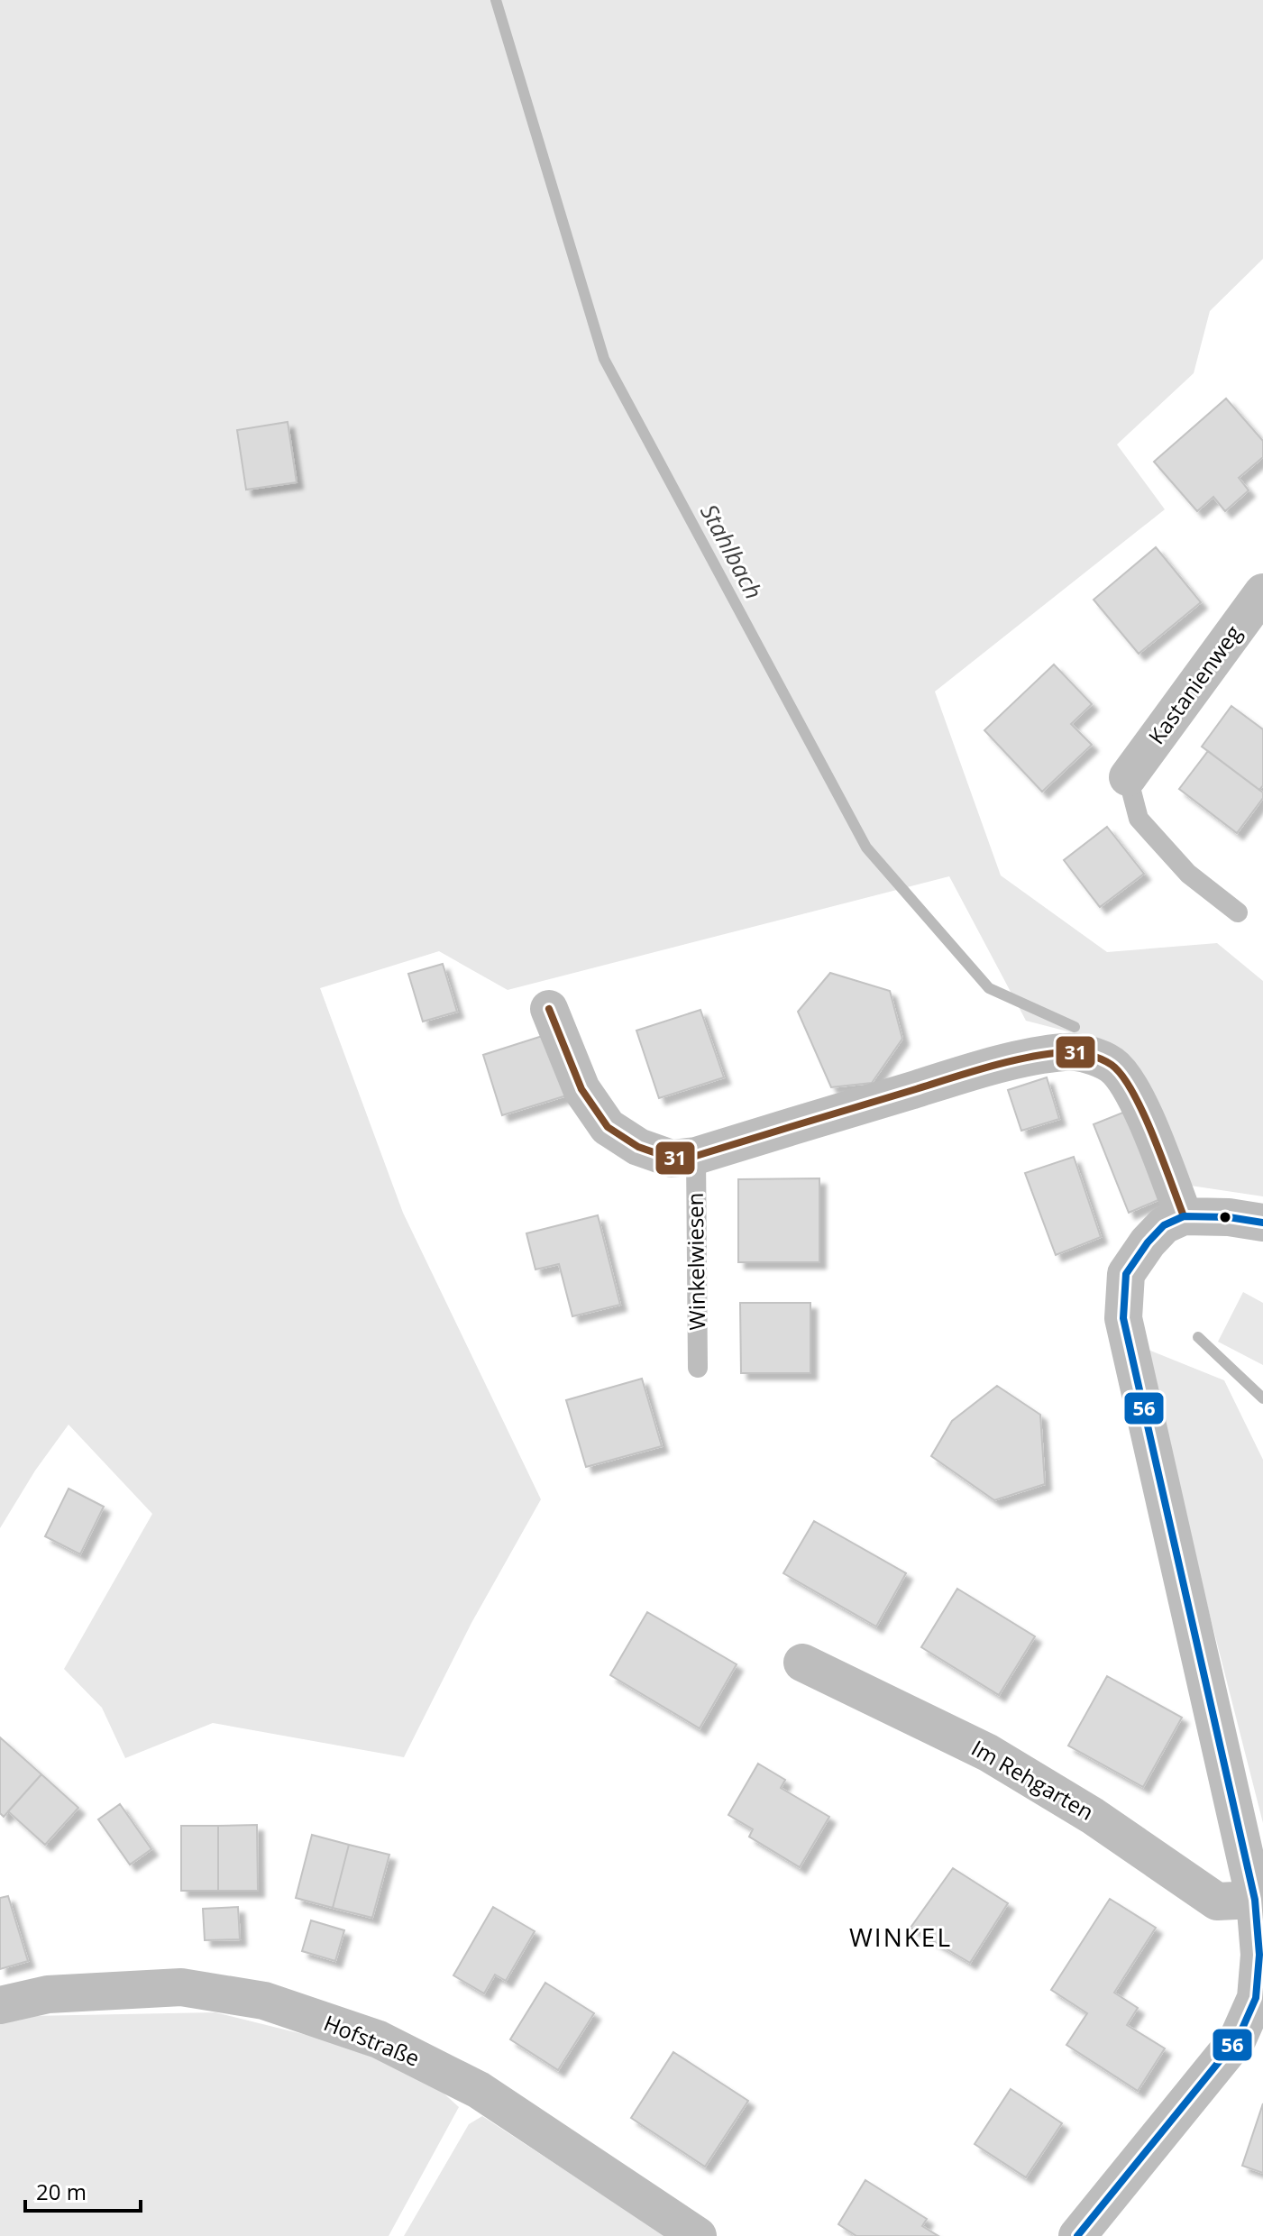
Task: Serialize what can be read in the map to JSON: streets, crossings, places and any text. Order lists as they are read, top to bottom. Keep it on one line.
{"streets":{"street":["Kastanienweg","Im Rehgarten","Hofstraße"],"lane":["Winkelwiesen"]},"districts":["WINKEL"],"water":["Stahlbach"],"lines":["transit line 31","transit line 56"],"scale_bar":"20 m"}
